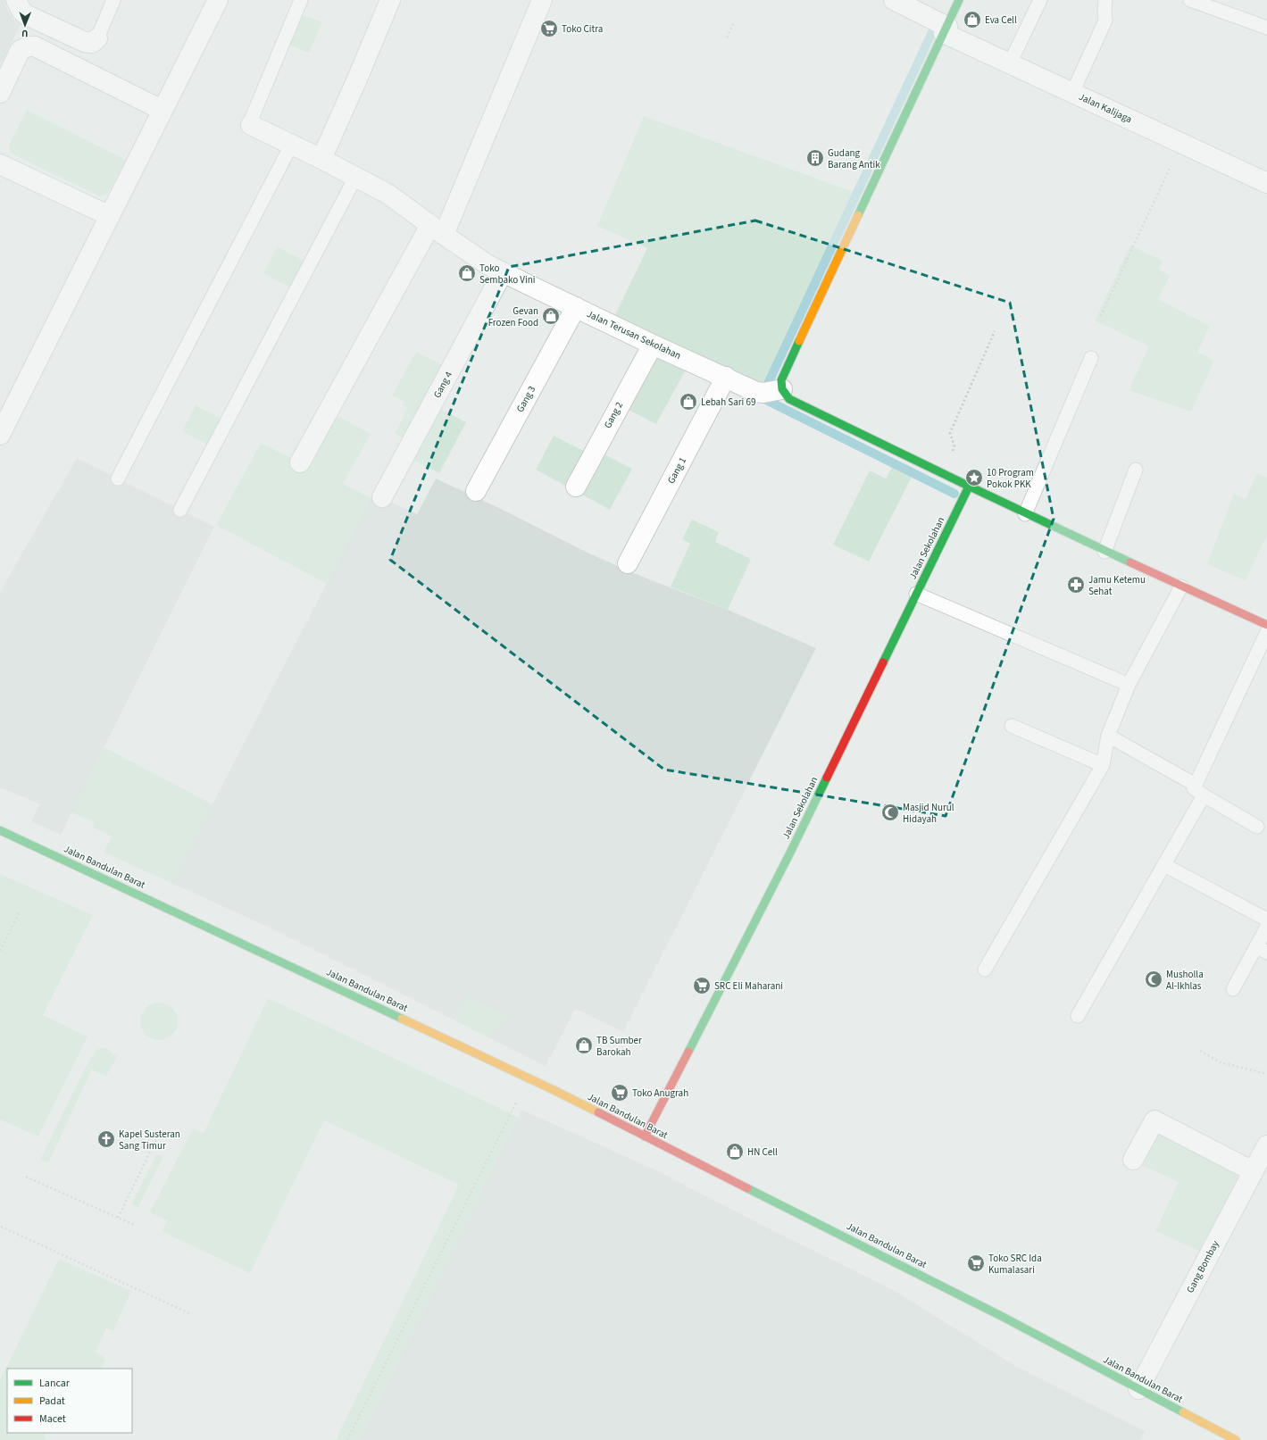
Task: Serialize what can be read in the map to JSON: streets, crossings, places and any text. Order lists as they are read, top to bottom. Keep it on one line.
{"streets":{"street":["Jalan Kalijaga","Jalan Terusan Sekolahan","Gang 4","Gang 3","Gang 2","Gang 1","Jalan Sekolahan","Jalan Bandulan Barat","Gang Bombay"]},"crossings":[["Jalan Terusan Sekolahan","Gang 4"],["Jalan Terusan Sekolahan","Gang 3"],["Jalan Terusan Sekolahan","Gang 2"],["Jalan Terusan Sekolahan","Gang 1"],["Jalan Sekolahan","Jalan Bandulan Barat"],["Jalan Bandulan Barat","Gang Bombay"]],"places":{"shop":["Eva Cell","Toko Sembako Vini","Gevan Frozen Food","Lebah Sari 69","TB Sumber Barokah","HN Cell"],"supermarket":["Toko Citra","SRC Eli Maharani","Toko Anugrah","Toko SRC Ida Kumalasari"],"building":["Gudang Barang Antik"],"place":["10 Program Pokok PKK"],"pharmacy":["Jamu Ketemu Sehat"],"mosque":["Masjid Nurul Hidayah","Musholla Al-Ikhlas"],"church":["Kapel Susteran Sang Timur"]},"legend":["Lancar","Padat","Macet"],"north":"bottom"}
